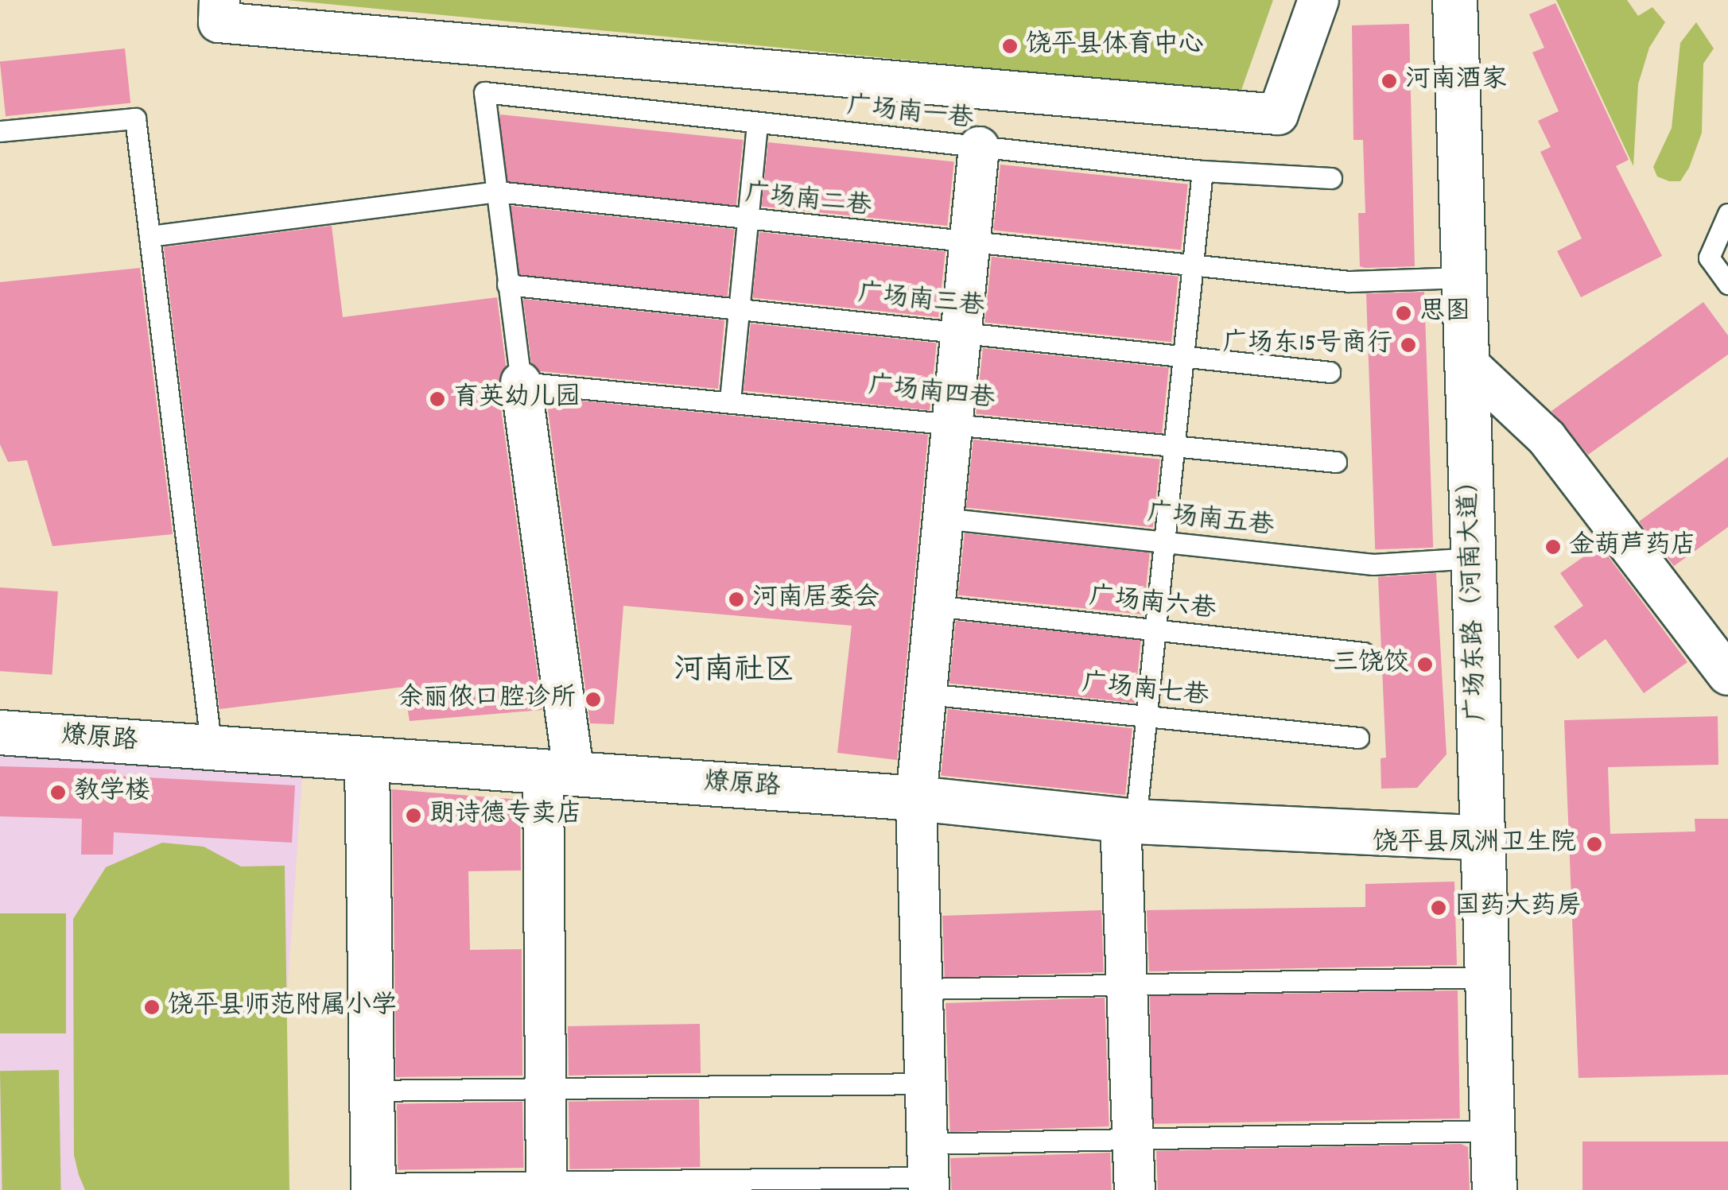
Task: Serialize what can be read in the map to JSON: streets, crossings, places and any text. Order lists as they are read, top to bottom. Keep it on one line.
{"streets":{"main road":["广场东路（河南大道）","燎原路"],"lane":["广场南一巷","广场南二巷","广场南三巷","广场南四巷","广场南五巷","广场南六巷","广场南七巷"]},"crossings":[["广场南一巷","广场南二巷"],["广场南二巷","广场东路（河南大道）"],["广场南五巷","广场东路（河南大道）"],["广场东路（河南大道）","燎原路"]],"districts":["河南社区"],"places":["饶平县体育中心","河南酒家","思图","广场东15号商行","育英幼儿园","金葫芦药店","河南居委会","三饶饺","余丽侬口腔诊所","教学楼","朗诗德专卖店","饶平县凤洲卫生院","国药大药房","饶平县师范附属小学"]}
